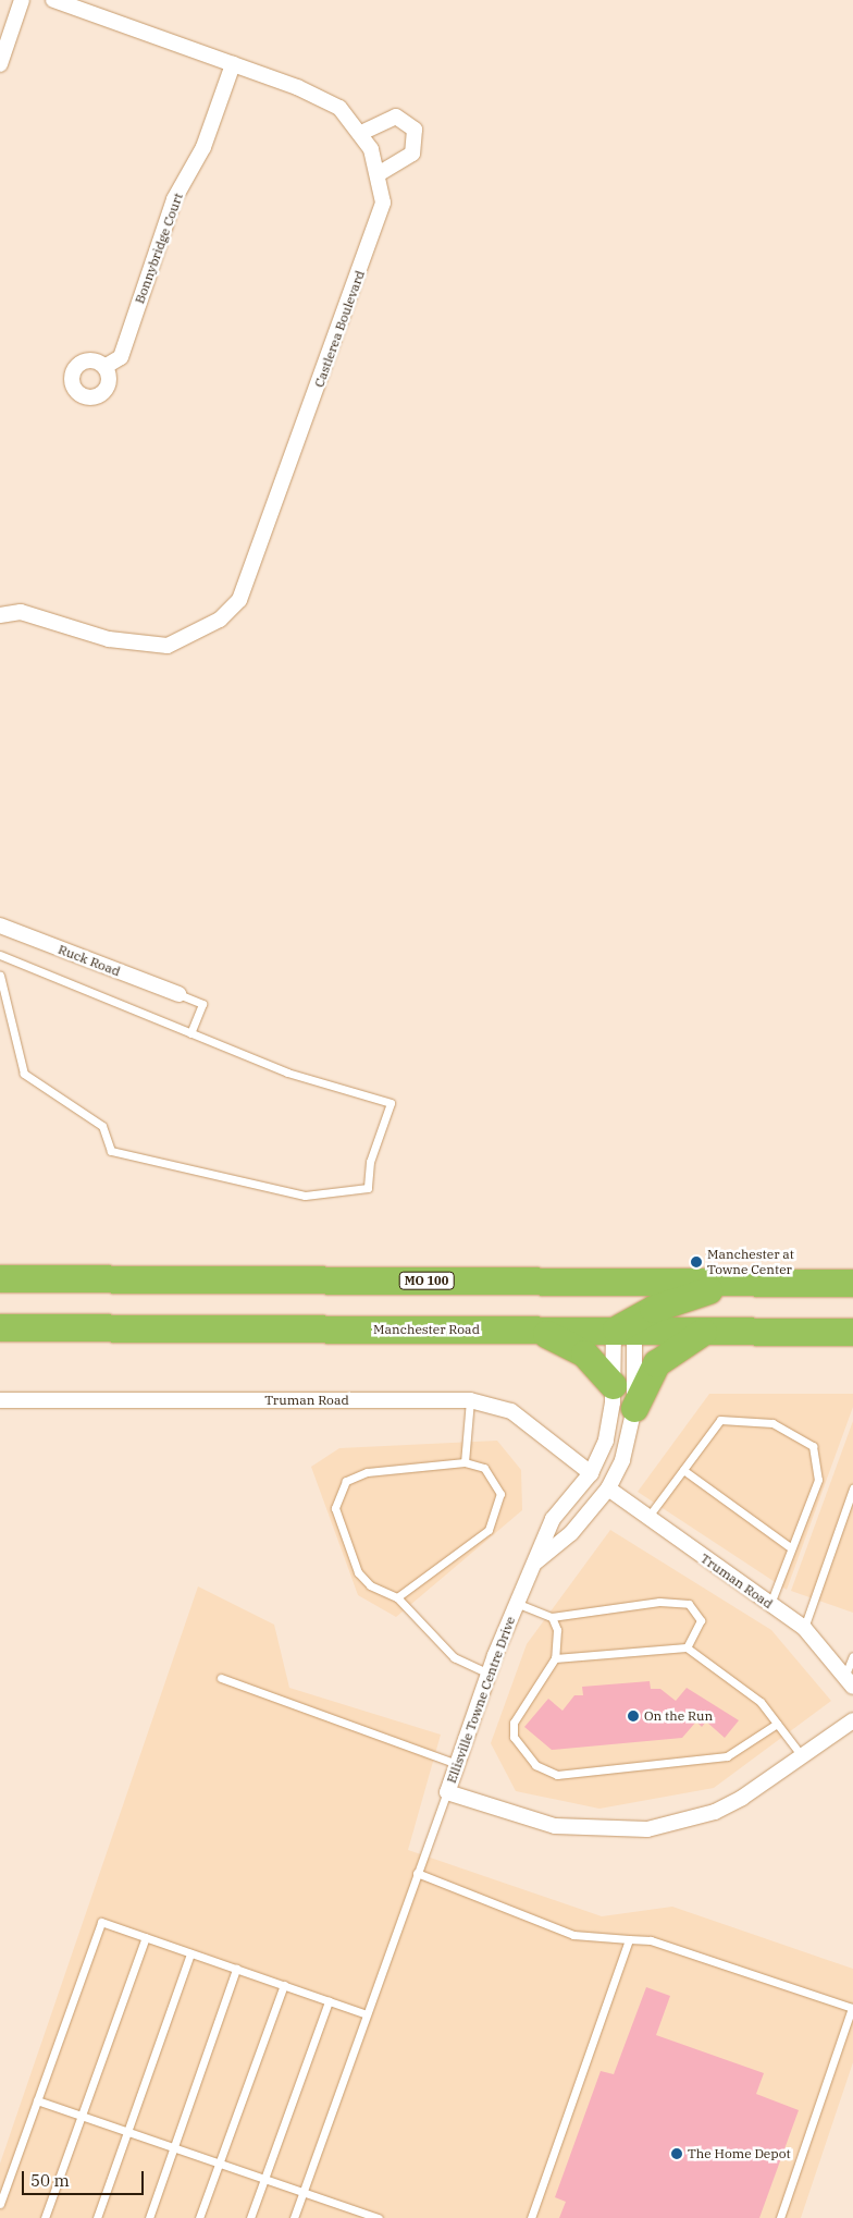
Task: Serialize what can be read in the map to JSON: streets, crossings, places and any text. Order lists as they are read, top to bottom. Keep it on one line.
{"streets":{"highway":["MO 100","Manchester Road"],"street":["Bonnybridge Court","Castlerea Boulevard","Ruck Road","Truman Road","Ellisville Towne Centre Drive"]},"crossings":[["Bonnybridge Court","Castlerea Boulevard"],["Manchester Road","Ellisville Towne Centre Drive"],["Truman Road","Ellisville Towne Centre Drive"]],"places":["Manchester at Towne Center","On the Run","The Home Depot"],"scale_bar":"50 m"}
